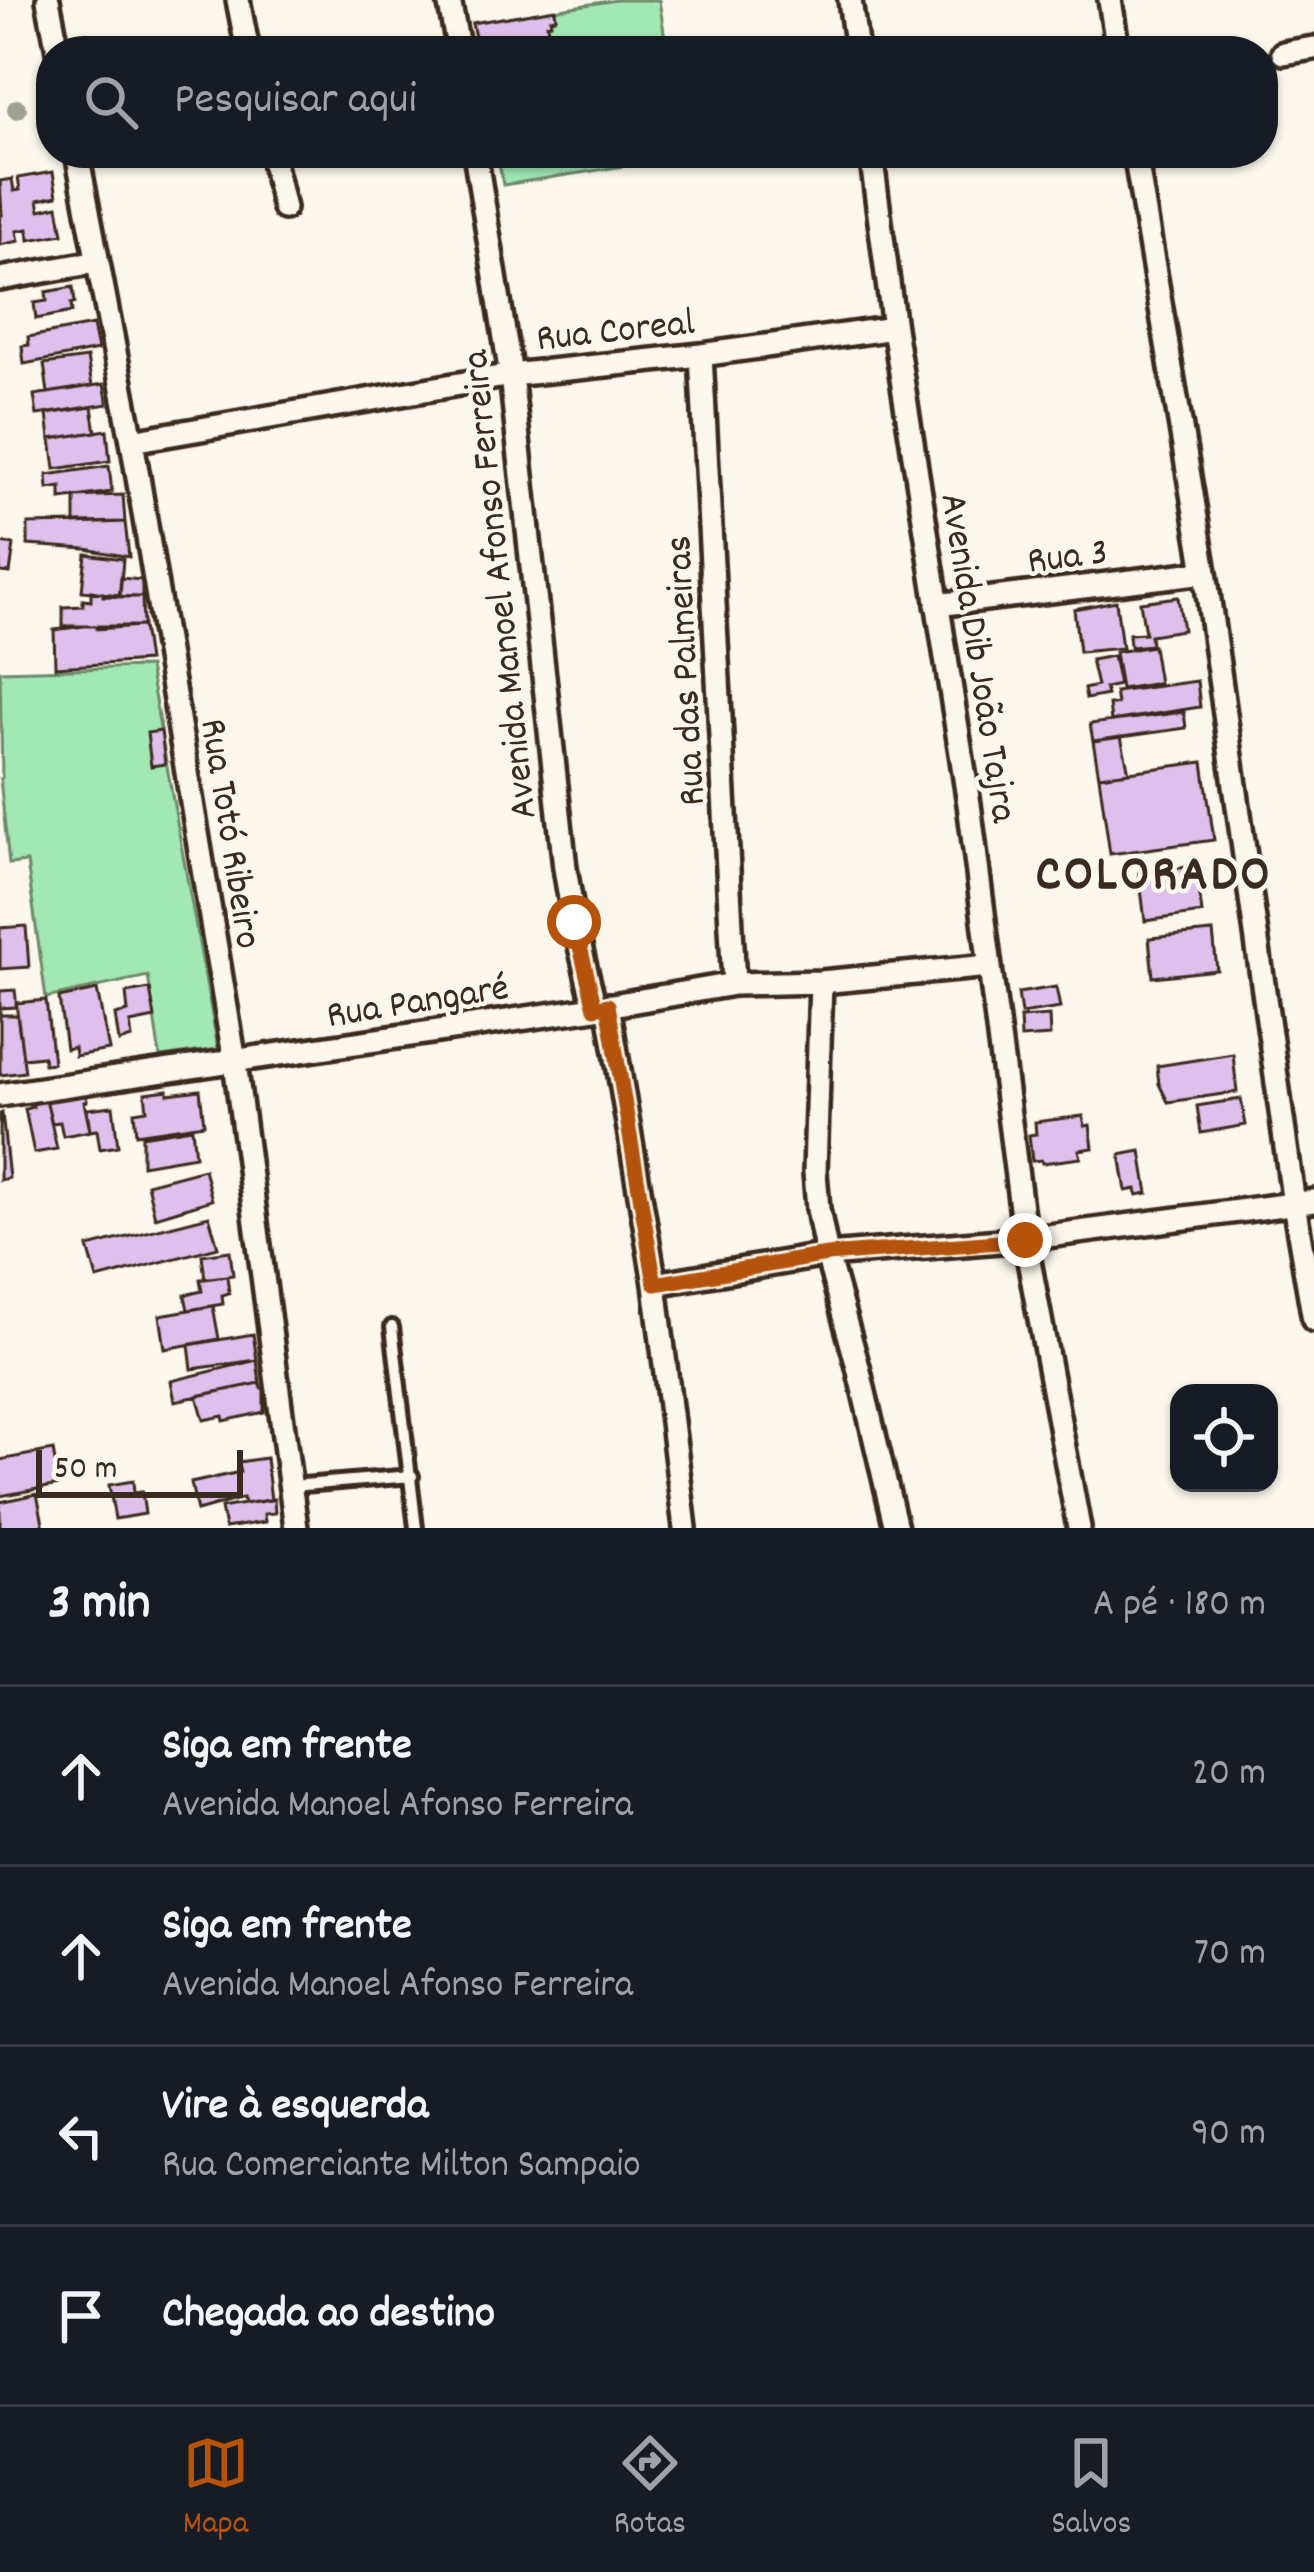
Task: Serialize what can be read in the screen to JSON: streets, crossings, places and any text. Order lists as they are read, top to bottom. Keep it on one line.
{"streets":{"street":["Rua Coreal","Rua 3","Avenida Manoel Afonso Ferreira","Avenida Dib João Tajra","Rua das Palmeiras","Rua Totó Ribeiro","Rua Pangaré"]},"crossings":[["Rua Coreal","Avenida Manoel Afonso Ferreira"],["Rua Coreal","Avenida Dib João Tajra"],["Rua Coreal","Rua das Palmeiras"],["Rua Coreal","Rua Totó Ribeiro"],["Rua 3","Avenida Dib João Tajra"],["Avenida Manoel Afonso Ferreira","Rua Pangaré"],["Avenida Dib João Tajra","Rua Pangaré"],["Rua das Palmeiras","Rua Pangaré"],["Rua Totó Ribeiro","Rua Pangaré"]],"districts":["COLORADO"],"scale_bar":"50 m","page":{"search":"Pesquisar aqui","scale":"50 m","heading":["3 min","A pé · 180 m"],"list":[["Siga em frente","Avenida Manoel Afonso Ferreira","20 m"],["Siga em frente","Avenida Manoel Afonso Ferreira","70 m"],["Vire à esquerda","Rua Comerciante Milton Sampaio","90 m"],"Chegada ao destino"],"nav":["Mapa","Rotas","Salvos"]}}
